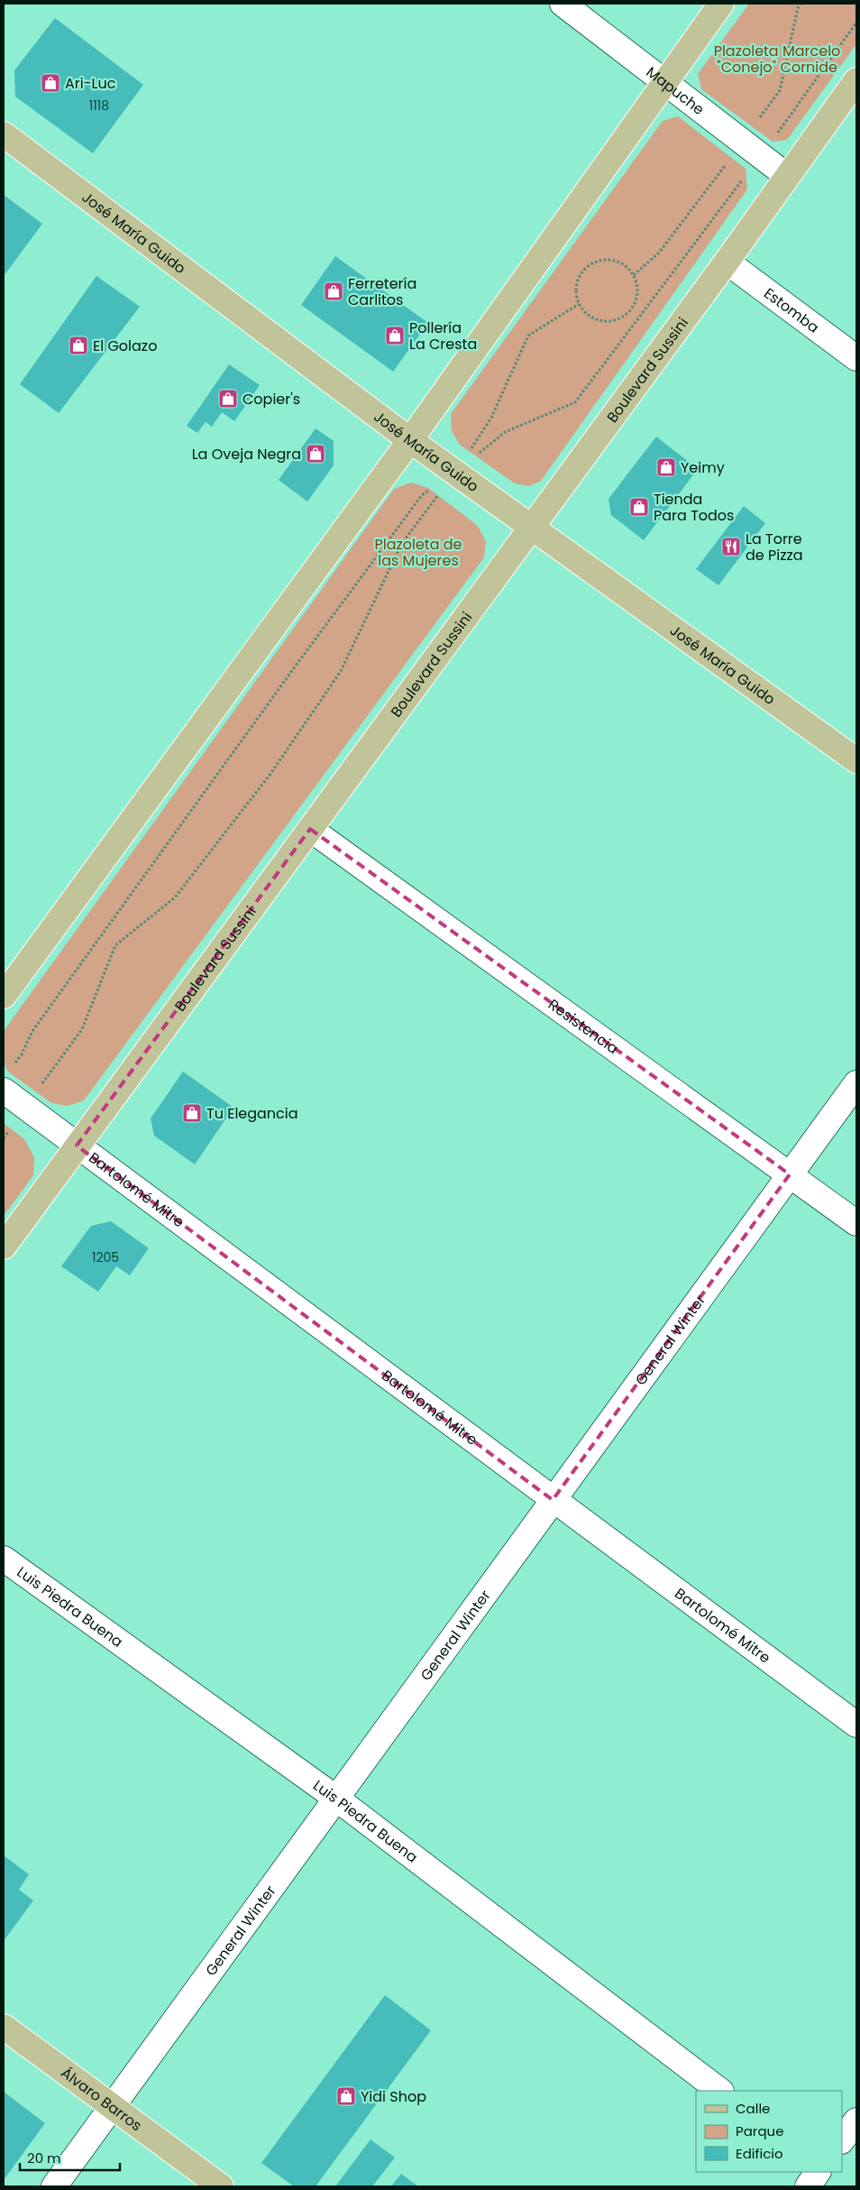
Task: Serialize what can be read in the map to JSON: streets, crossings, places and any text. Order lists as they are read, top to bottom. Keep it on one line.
{"streets":{"main road":["José María Guido","Boulevard Sussini","Álvaro Barros"],"street":["Mapuche","Estomba","Resistencia","Bartolomé Mitre","General Winter","Luis Piedra Buena"]},"crossings":[["Mapuche","Boulevard Sussini"],["José María Guido","Boulevard Sussini"],["Estomba","Boulevard Sussini"],["Boulevard Sussini","Resistencia"],["Boulevard Sussini","Bartolomé Mitre"],["Resistencia","General Winter"],["Bartolomé Mitre","General Winter"],["General Winter","Luis Piedra Buena"],["General Winter","Álvaro Barros"]],"parks":["Plazoleta Marcelo \"Conejo\" Cornide","Plazoleta de las Mujeres"],"places":{"shop":["Ari-Luc","Ferretería Carlitos","Pollería La Cresta","El Golazo","Copier's","La Oveja Negra","Yeimy","Tienda Para Todos","Tu Elegancia","Yidi Shop"],"restaurant":["La Torre de Pizza"]},"house_numbers":["1118","1205"],"legend":["Calle","Parque","Edificio"],"scale_bar":"20 m"}
